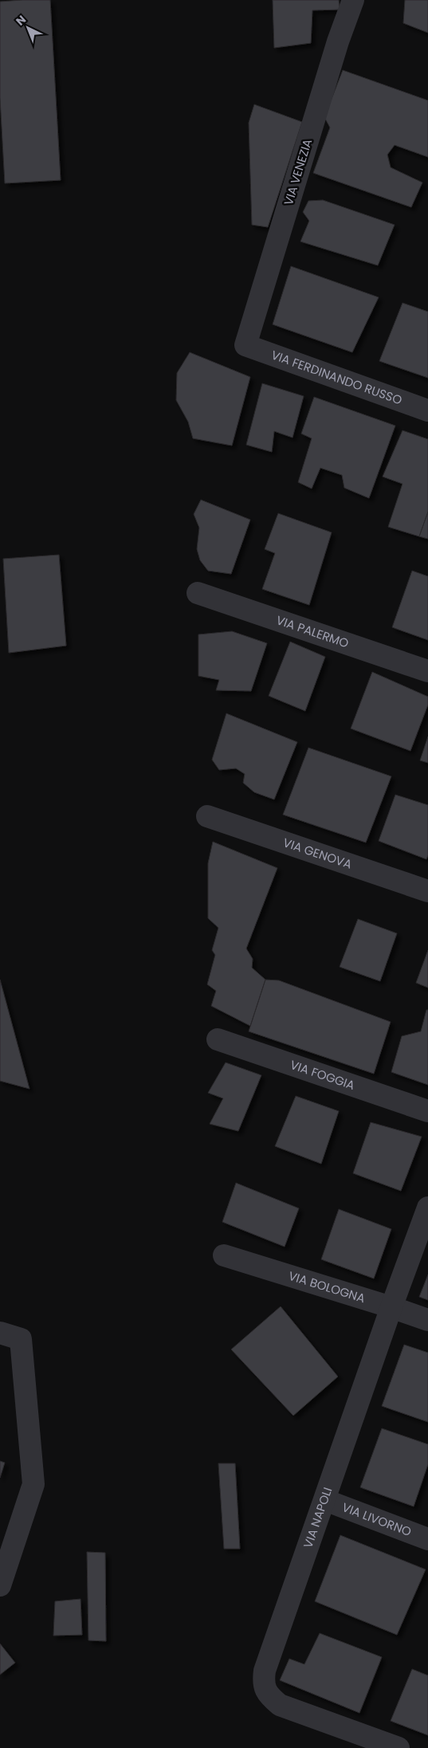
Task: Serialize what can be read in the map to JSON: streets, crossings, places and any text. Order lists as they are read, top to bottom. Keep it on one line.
{"streets":{"street":["VIA VENEZIA","VIA FERDINANDO RUSSO","VIA PALERMO","VIA GENOVA","VIA FOGGIA","VIA BOLOGNA","VIA NAPOLI","VIA LIVORNO"]},"crossings":[["VIA VENEZIA","VIA FERDINANDO RUSSO"],["VIA BOLOGNA","VIA NAPOLI"],["VIA NAPOLI","VIA LIVORNO"]],"north":"top left"}
